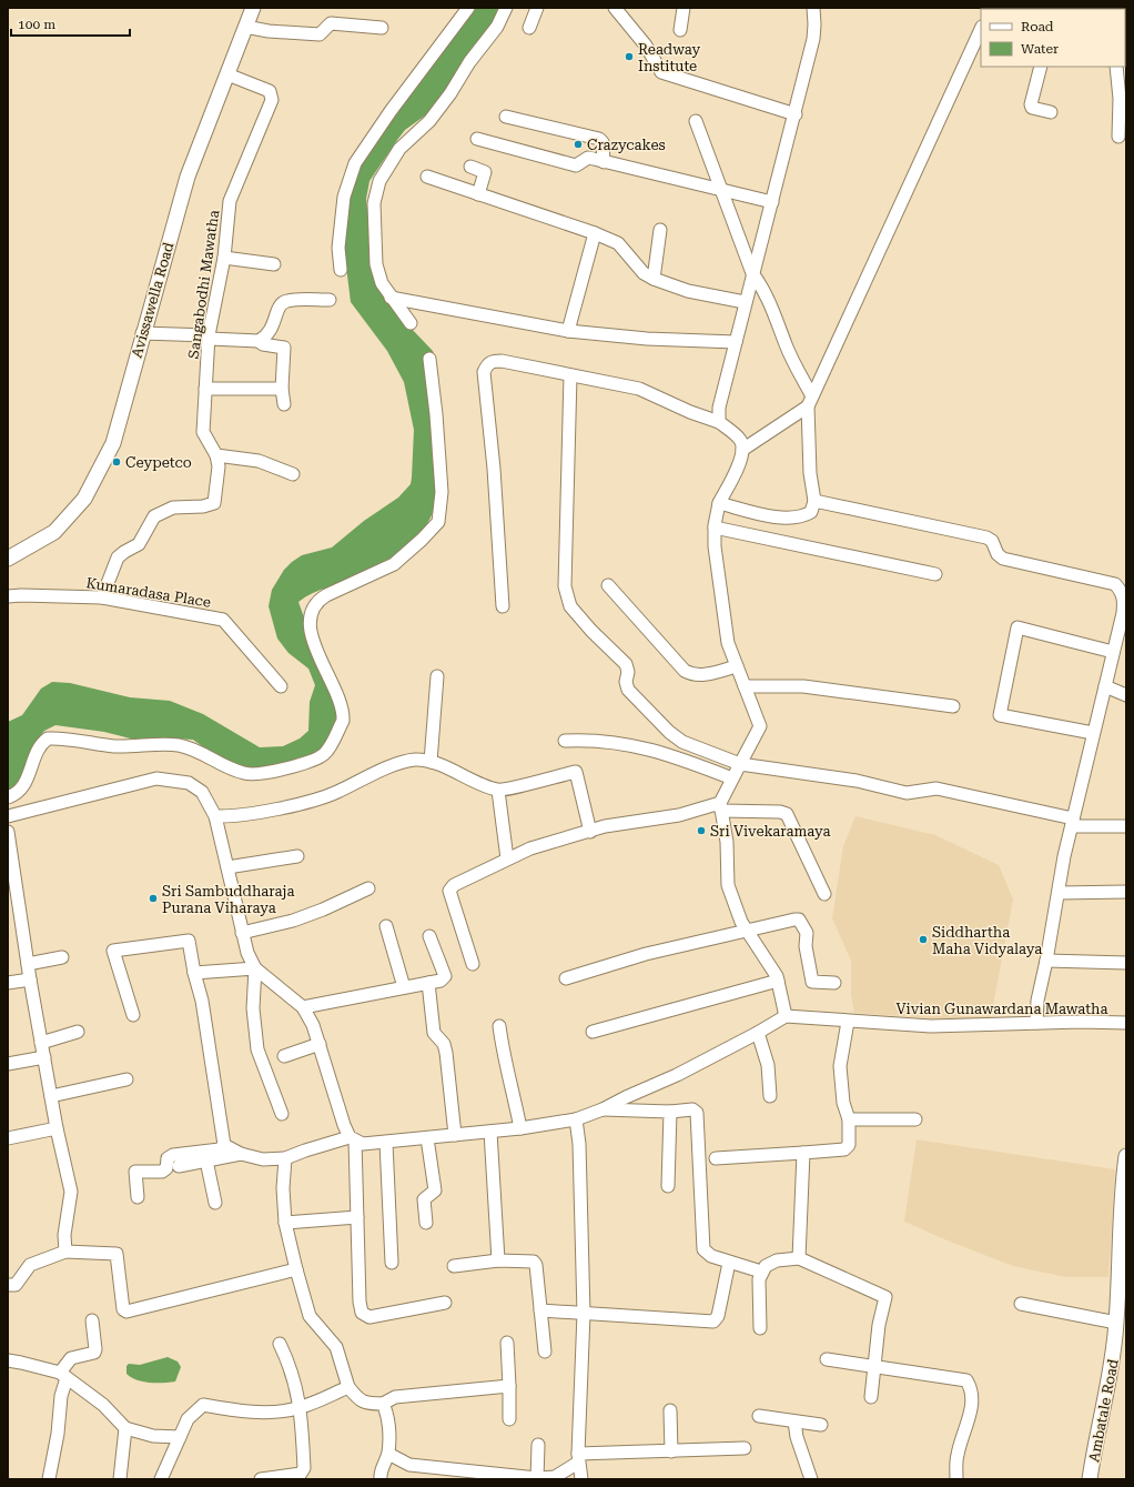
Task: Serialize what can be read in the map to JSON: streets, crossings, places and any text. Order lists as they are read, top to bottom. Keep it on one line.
{"streets":{"main road":["Avissawella Road","Ambatale Road"],"street":["Sangabodhi Mawatha","Kumaradasa Place","Vivian Gunawardana Mawatha"]},"crossings":[["Sangabodhi Mawatha","Avissawella Road"],["Sangabodhi Mawatha","Kumaradasa Place"]],"places":["Readway Institute","Crazycakes","Ceypetco","Sri Vivekaramaya","Sri Sambuddharaja Purana Viharaya","Siddhartha Maha Vidyalaya"],"legend":["Road","Water"],"scale_bar":"100 m"}
